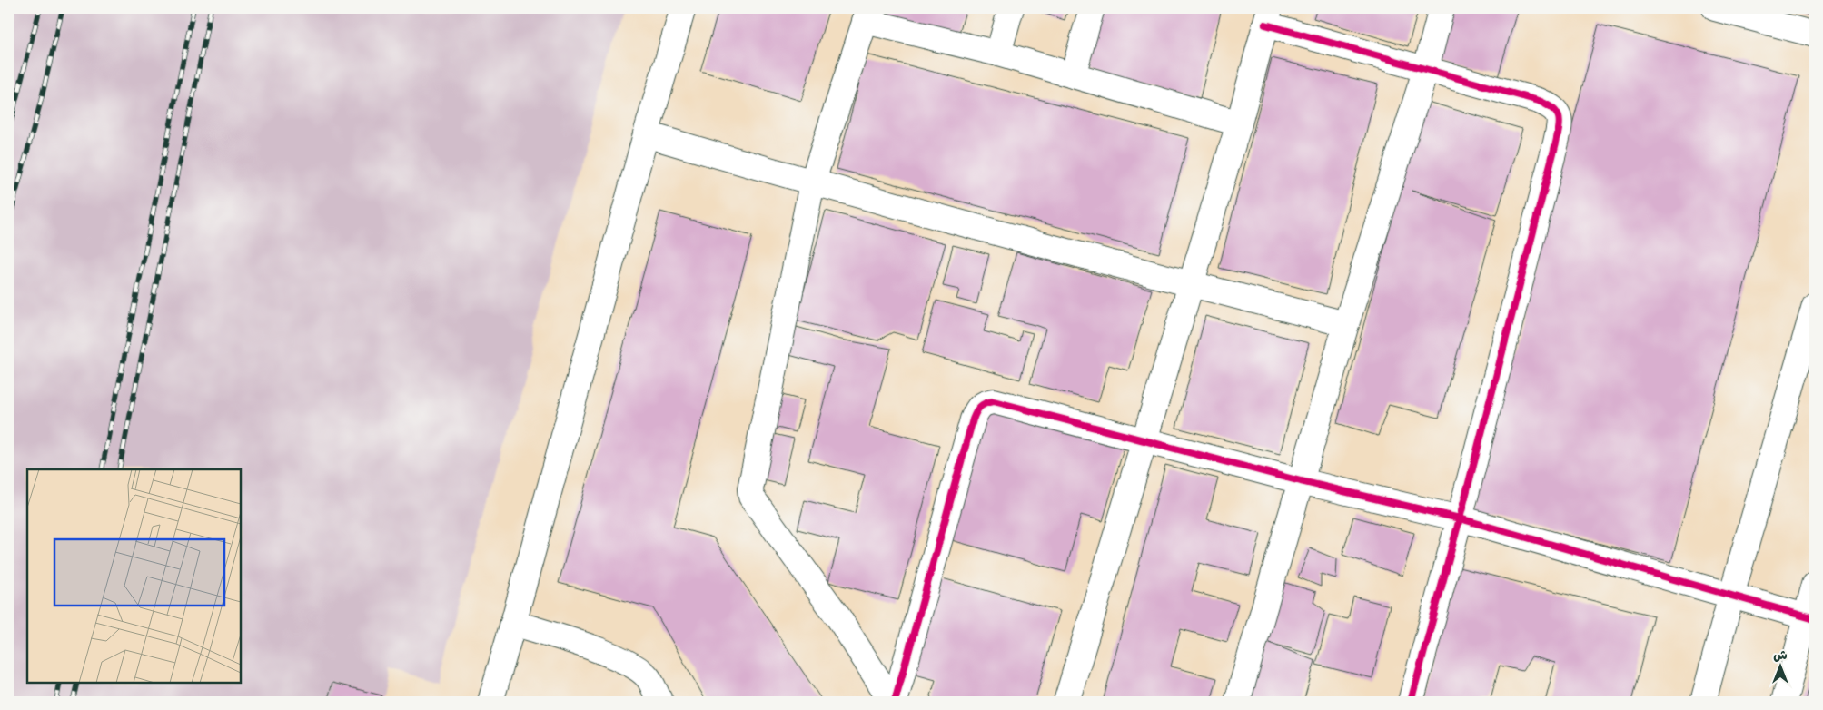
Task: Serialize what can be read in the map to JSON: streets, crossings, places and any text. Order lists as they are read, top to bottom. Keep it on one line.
{"north":"top"}
